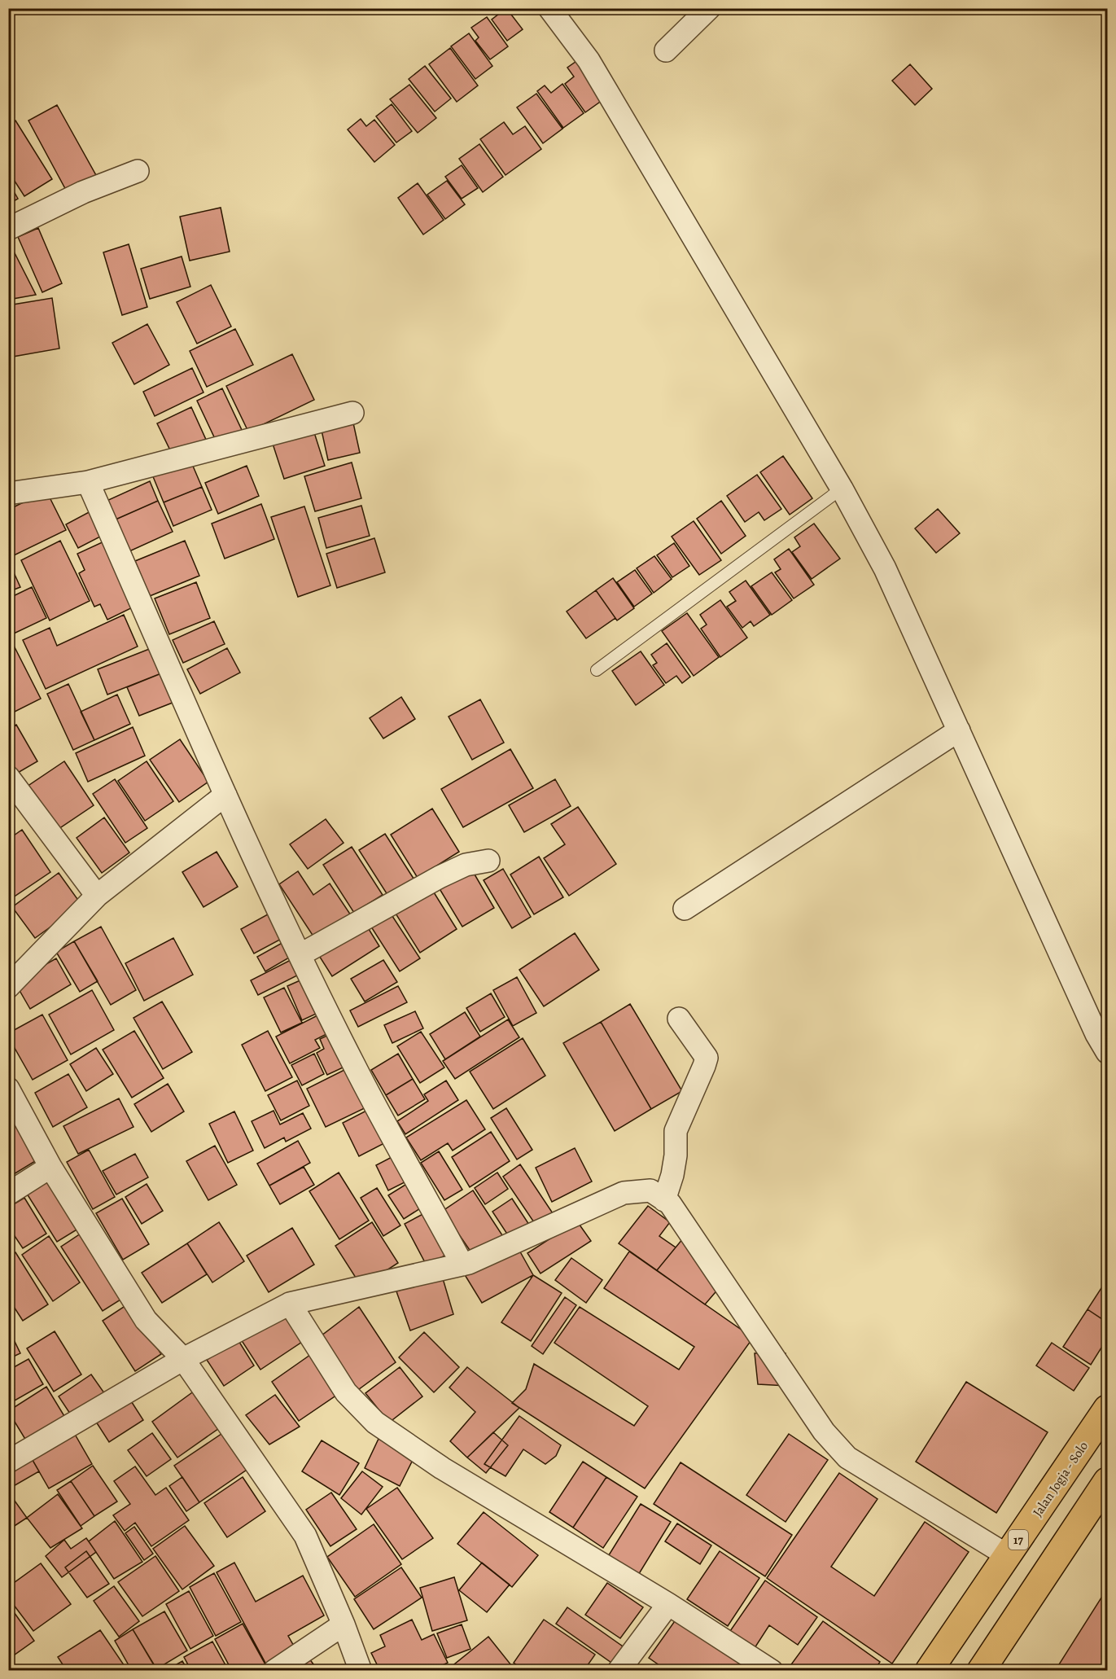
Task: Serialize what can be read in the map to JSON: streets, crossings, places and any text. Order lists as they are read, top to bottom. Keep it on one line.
{"streets":{"highway":["Jalan Jogja - Solo","17"]}}
